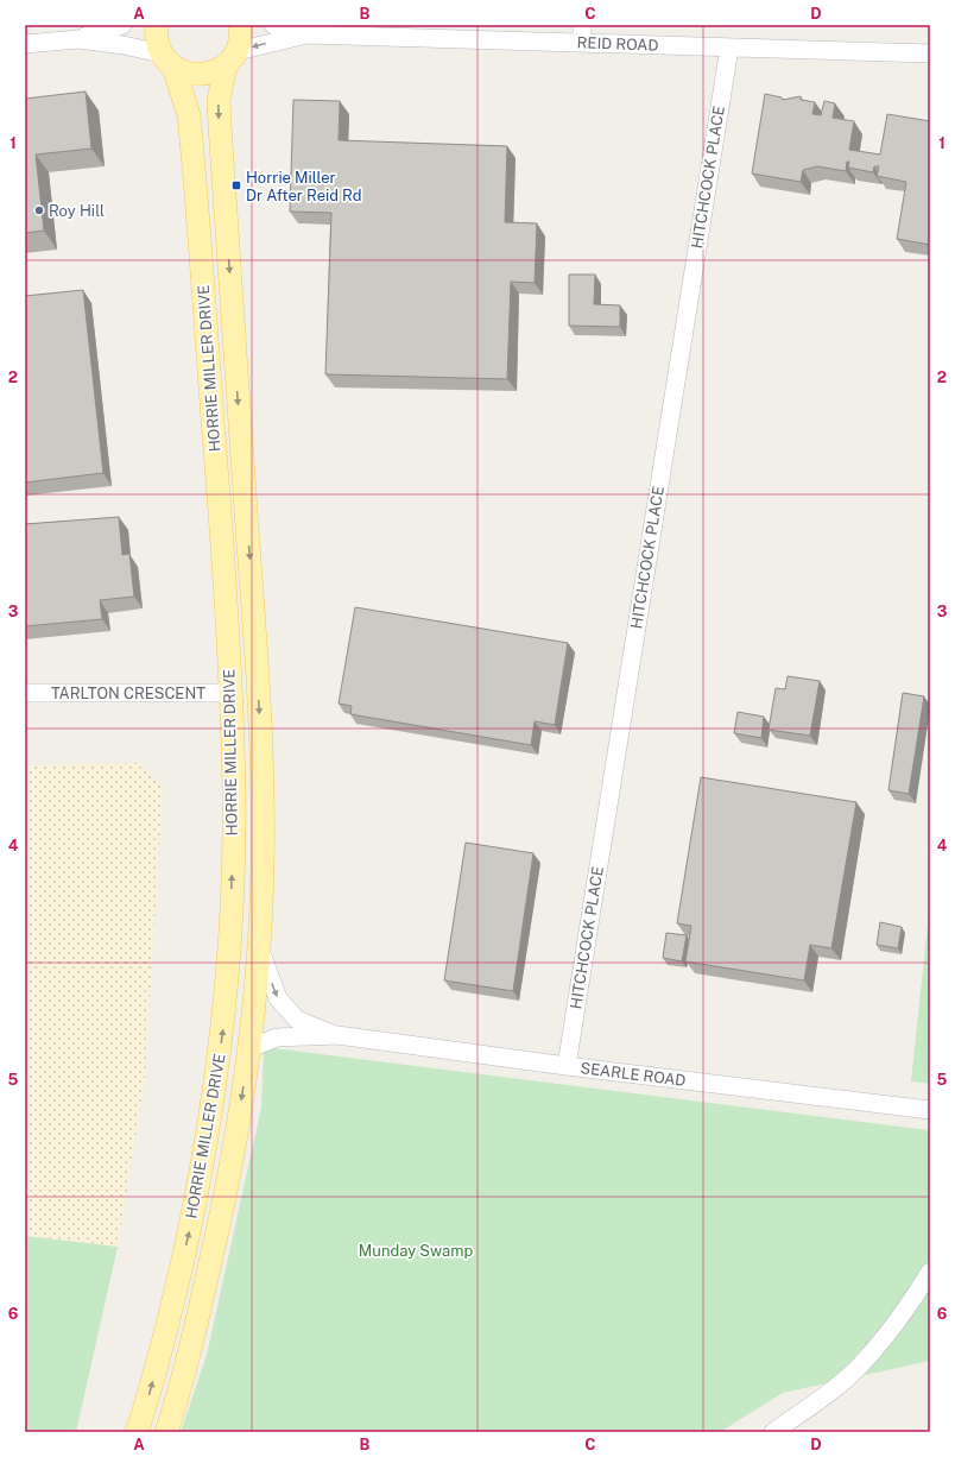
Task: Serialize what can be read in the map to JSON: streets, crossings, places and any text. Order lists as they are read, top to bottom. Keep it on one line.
{"streets":{"main road":["HORRIE MILLER DRIVE"],"street":["REID ROAD","HITCHCOCK PLACE","TARLTON CRESCENT","SEARLE ROAD"]},"crossings":[["REID ROAD","HITCHCOCK PLACE"],["REID ROAD","HORRIE MILLER DRIVE"],["HITCHCOCK PLACE","SEARLE ROAD"],["HORRIE MILLER DRIVE","TARLTON CRESCENT"],["HORRIE MILLER DRIVE","SEARLE ROAD"]],"parks":["Munday Swamp"],"places":{"transit":["Horrie Miller Dr After Reid Rd"],"other":["Roy Hill"]},"grid":{"columns":["A","B","C","D"],"rows":["1","2","3","4","5","6"]}}
